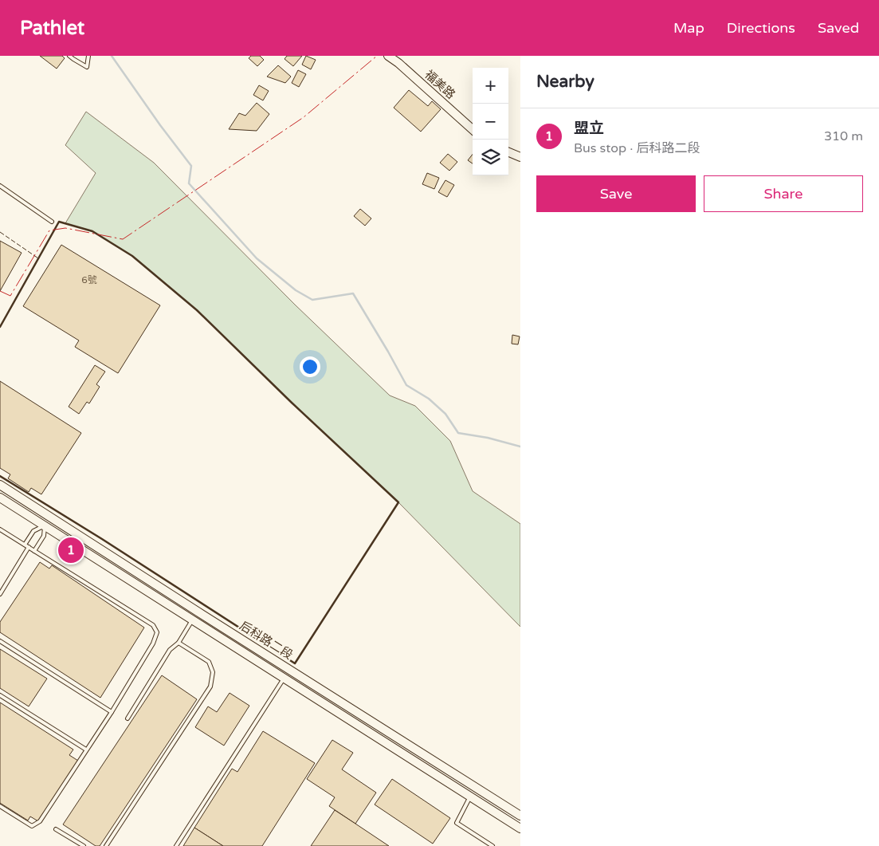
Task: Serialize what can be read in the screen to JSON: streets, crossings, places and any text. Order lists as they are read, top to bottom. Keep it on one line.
{"streets":{"street":["福美路","后科路二段"]},"house_numbers":["6號"],"page":{"header":"Pathlet","nav":["Map","Directions","Saved"],"heading":"Nearby","map_buttons":["+","−"],"list":[{"mark":"1","name":"盟立","note":"Bus stop · 后科路二段","value":"310 m"}],"buttons":["Save","Share"],"pins":"1"}}
